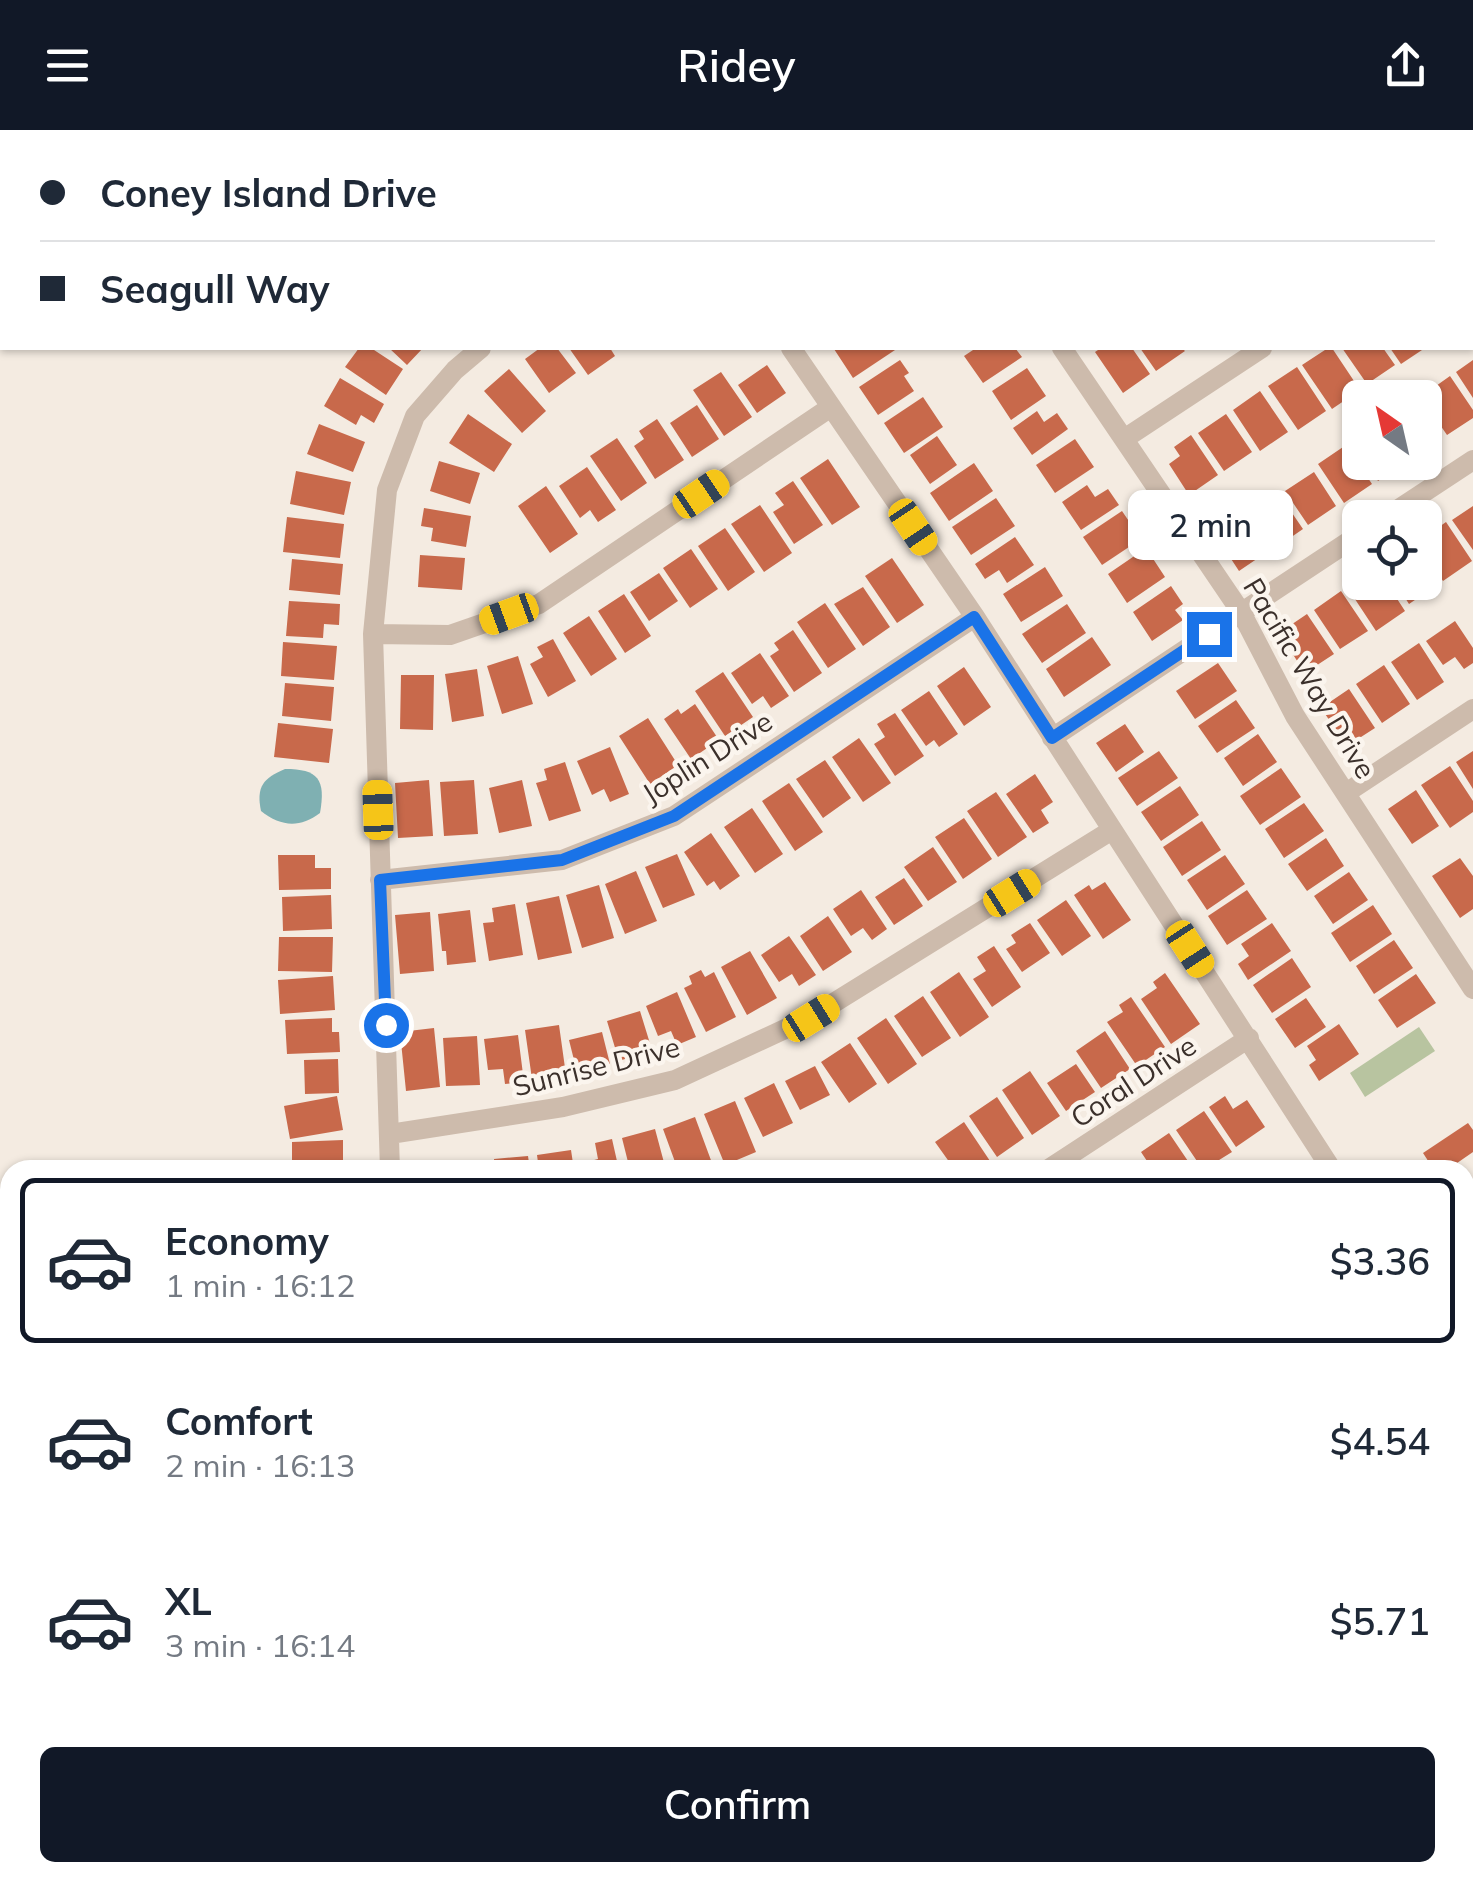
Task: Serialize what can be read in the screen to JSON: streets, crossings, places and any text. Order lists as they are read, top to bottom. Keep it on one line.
{"streets":{"street":["Pacific Way Drive","Joplin Drive","Sunrise Drive","Coral Drive"]},"north":"top left","page":{"header":"Ridey","banner":["Coney Island Drive","Seagull Way"],"bubble":"2 min","list":[{"name":"Economy","note":"1 min · 16:12","value":"$3.36"},{"name":"Comfort","note":"2 min · 16:13","value":"$4.54"},{"name":"XL","note":"3 min · 16:14","value":"$5.71"}],"buttons":"Confirm"}}
